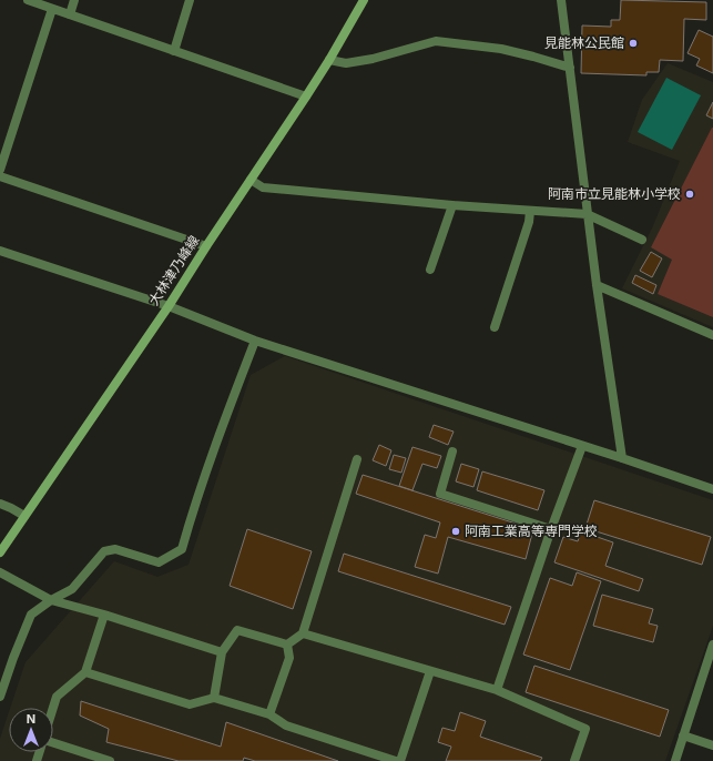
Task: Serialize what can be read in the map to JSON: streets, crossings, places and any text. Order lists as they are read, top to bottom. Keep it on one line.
{"streets":{"main road":["大林津乃峰線"]},"places":["見能林公民館","阿南市立見能林小学校","阿南工業高等専門学校"],"north":"top"}
